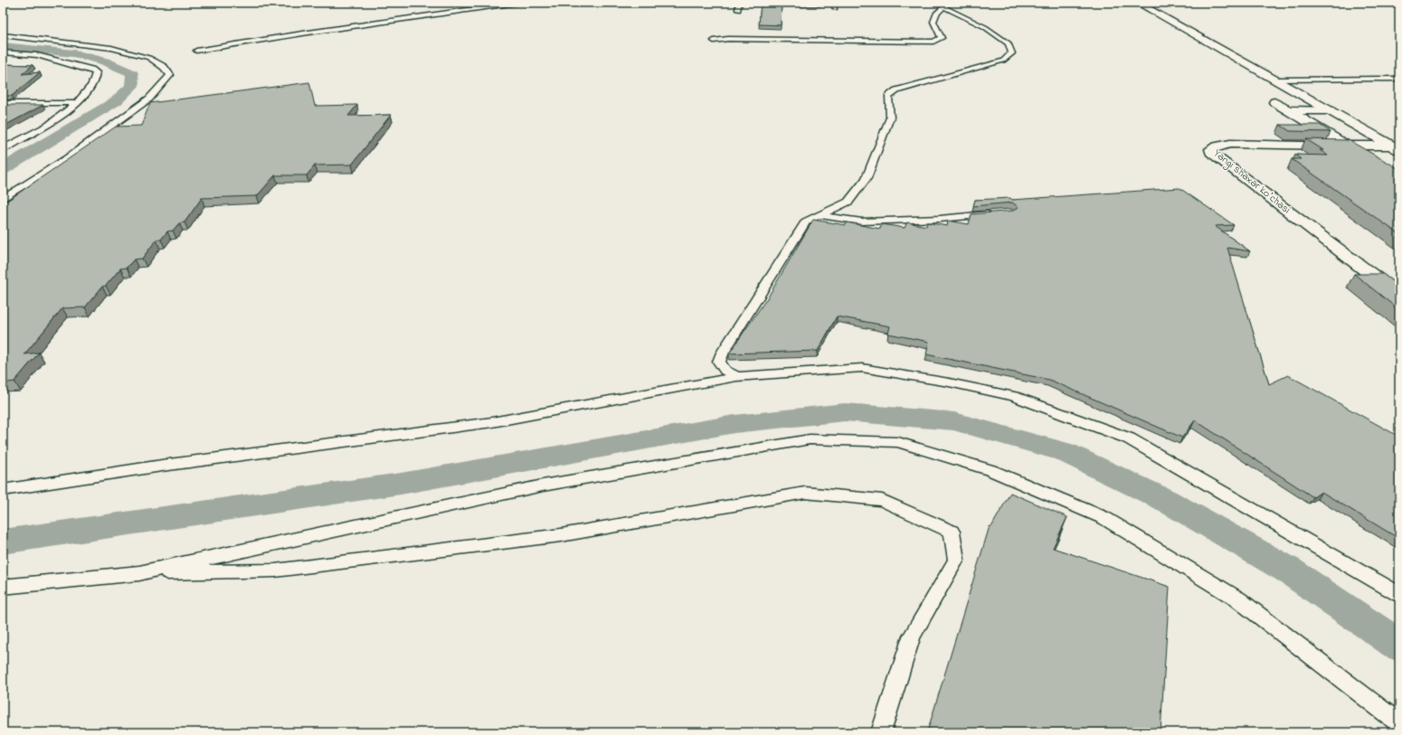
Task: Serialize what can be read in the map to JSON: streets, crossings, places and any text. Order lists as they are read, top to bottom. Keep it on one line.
{"streets":{"street":["Yangi shaxar koʻchasi"]}}
